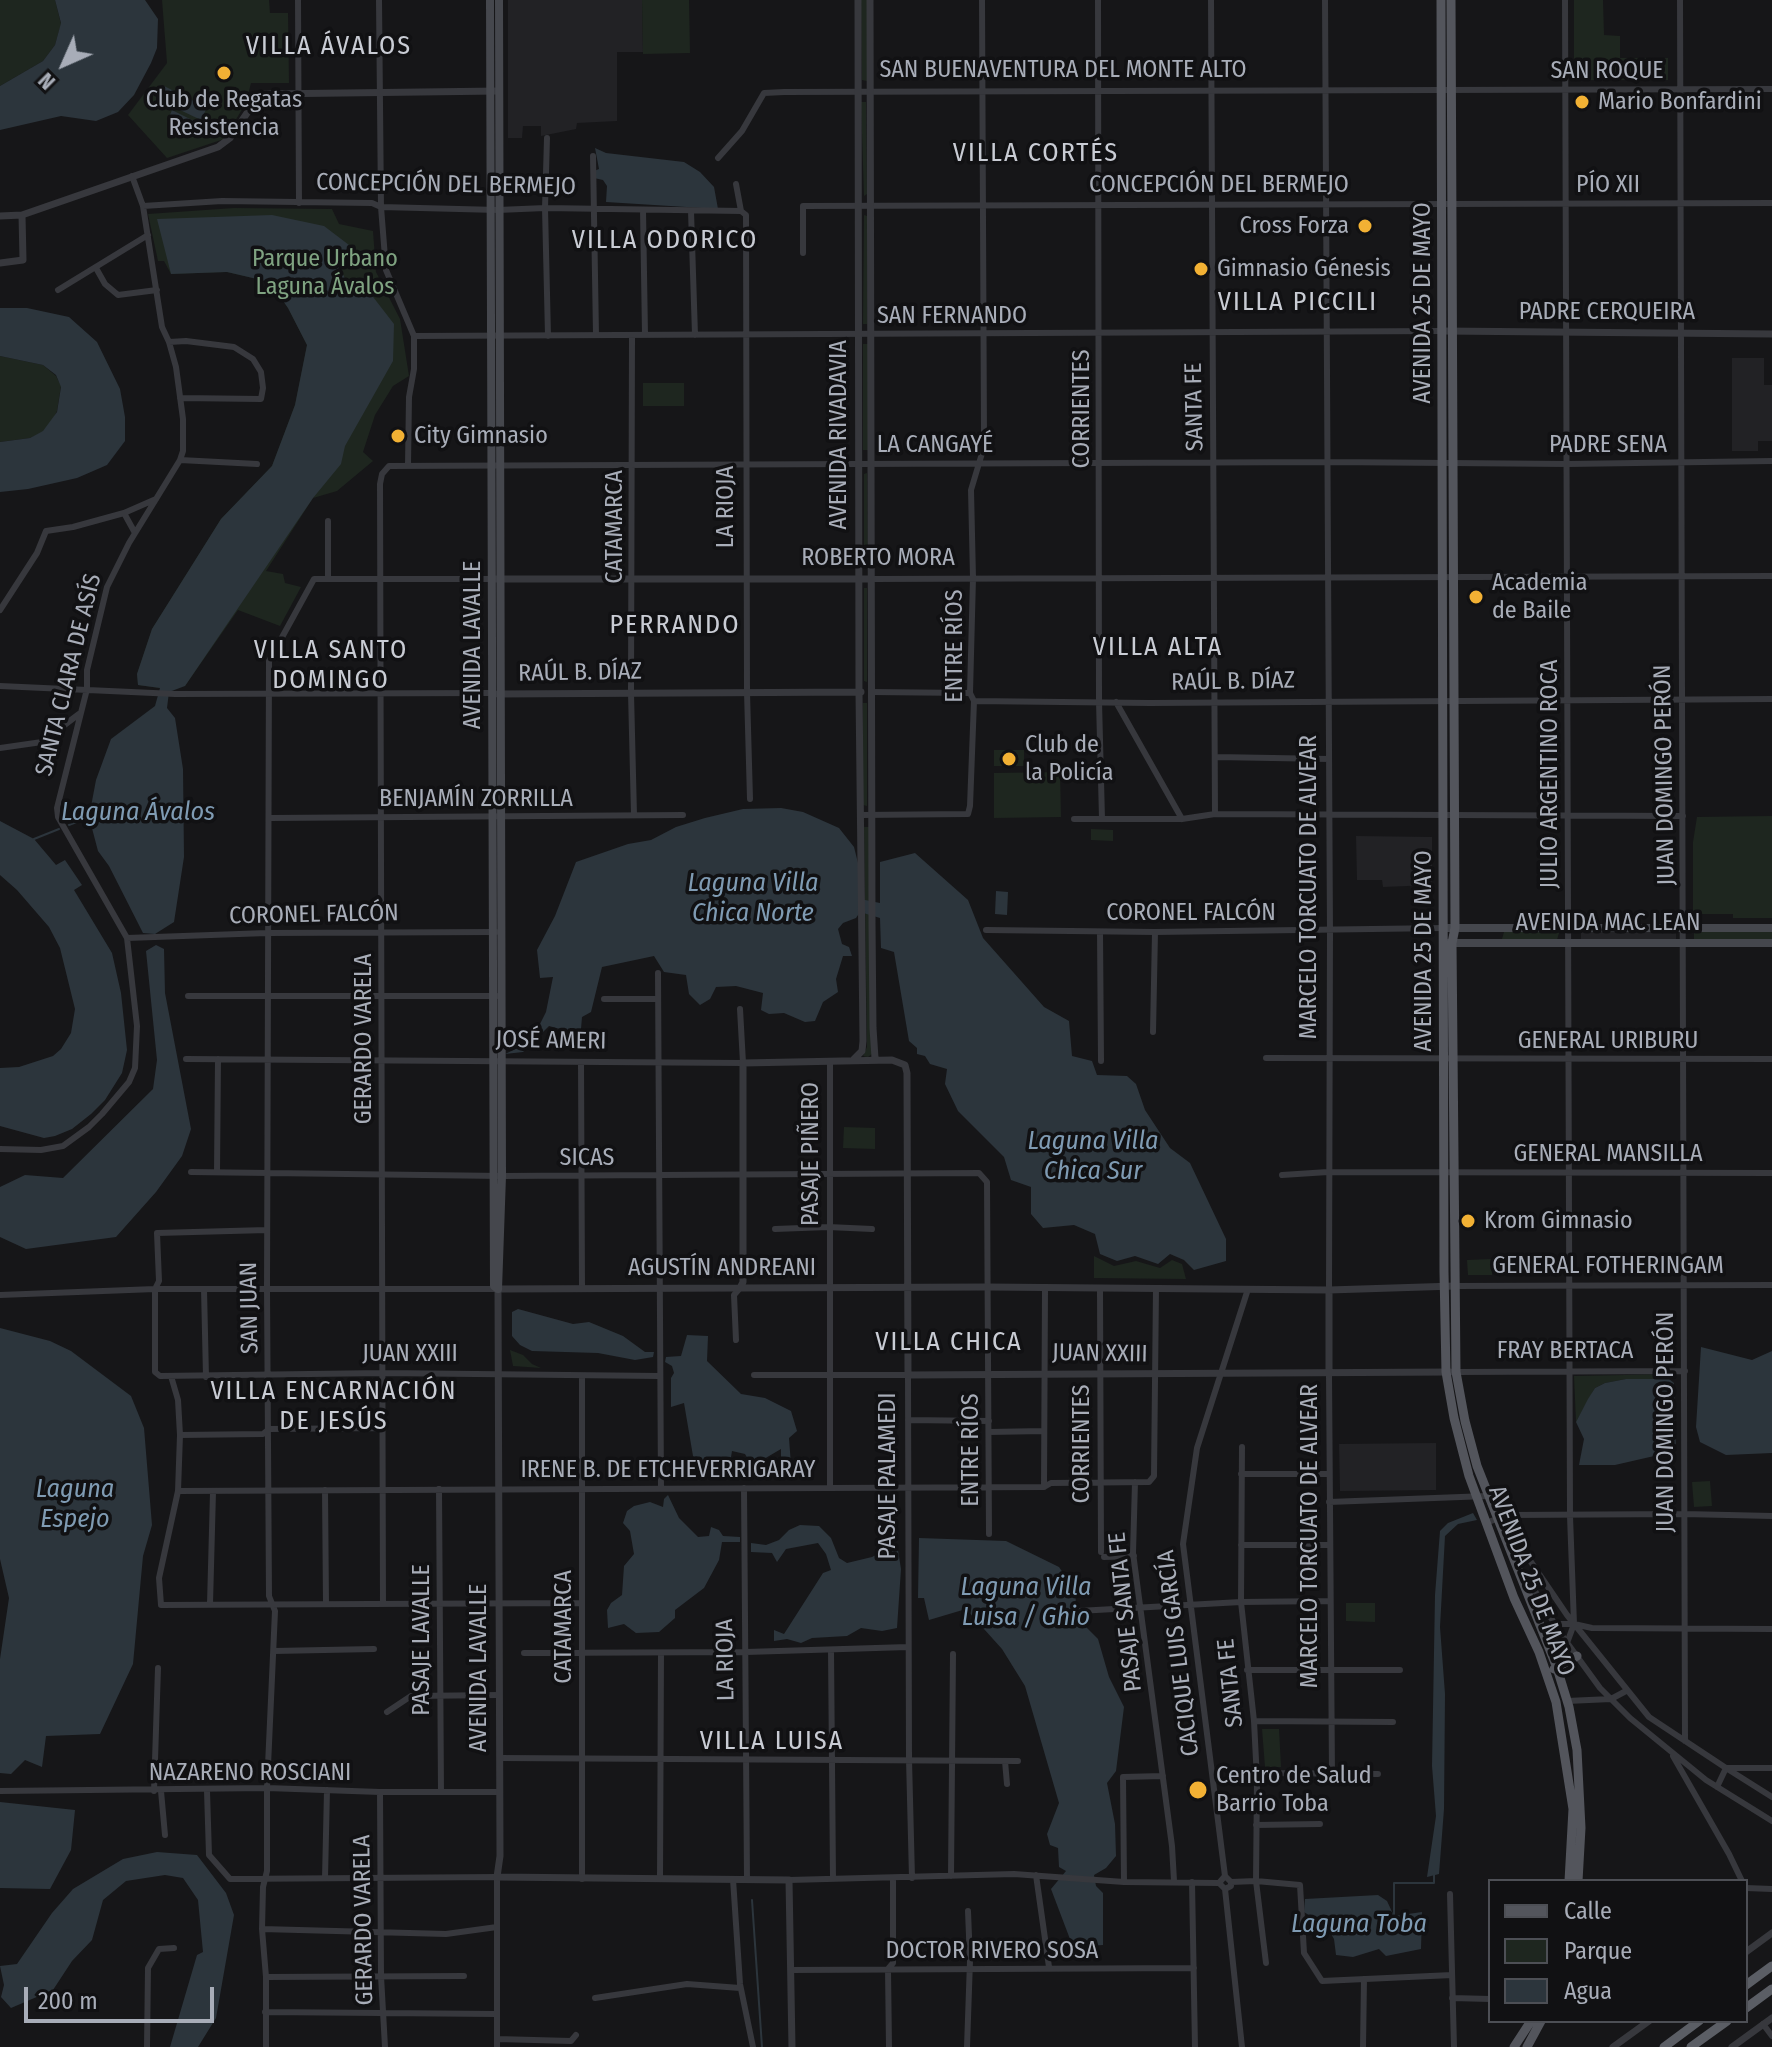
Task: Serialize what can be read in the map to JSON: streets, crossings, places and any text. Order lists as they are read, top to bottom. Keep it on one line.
{"streets":{"main road":["AVENIDA 25 DE MAYO","AVENIDA LAVALLE","AVENIDA MAC LEAN"],"street":["SAN BUENAVENTURA DEL MONTE ALTO","SAN ROQUE","CONCEPCIÓN DEL BERMEJO","PÍO XII","PADRE CERQUEIRA","SAN FERNANDO","SANTA FE","CORRIENTES","AVENIDA RIVADAVIA","LA CANGAYÉ","PADRE SENA","LA RIOJA","CATAMARCA","ROBERTO MORA","ENTRE RÍOS","RAÚL B. DÍAZ","SANTA CLARA DE ASÍS","JULIO ARGENTINO ROCA","JUAN DOMINGO PERÓN","BENJAMÍN ZORRILLA","MARCELO TORCUATO DE ALVEAR","CORONEL FALCÓN","GERARDO VARELA","JOSÉ AMERI","GENERAL URIBURU","PASAJE PIÑERO","GENERAL MANSILLA","SICAS","GENERAL FOTHERINGAM","AGUSTÍN ANDREANI","SAN JUAN","FRAY BERTACA","JUAN XXIII","IRENE B. DE ETCHEVERRIGARAY","PASAJE PALAMEDI","PASAJE SANTA FE","PASAJE LAVALLE","CACIQUE LUIS GARCÍA","NAZARENO ROSCIANI","DOCTOR RIVERO SOSA"]},"crossings":[["SAN BUENAVENTURA DEL MONTE ALTO","SAN ROQUE"],["SAN BUENAVENTURA DEL MONTE ALTO","AVENIDA 25 DE MAYO"],["SAN BUENAVENTURA DEL MONTE ALTO","SANTA FE"],["SAN BUENAVENTURA DEL MONTE ALTO","CORRIENTES"],["SAN BUENAVENTURA DEL MONTE ALTO","AVENIDA RIVADAVIA"],["SAN BUENAVENTURA DEL MONTE ALTO","ENTRE RÍOS"],["SAN BUENAVENTURA DEL MONTE ALTO","MARCELO TORCUATO DE ALVEAR"],["SAN ROQUE","AVENIDA 25 DE MAYO"],["SAN ROQUE","JULIO ARGENTINO ROCA"],["SAN ROQUE","JUAN DOMINGO PERÓN"],["CONCEPCIÓN DEL BERMEJO","PÍO XII"],["CONCEPCIÓN DEL BERMEJO","AVENIDA 25 DE MAYO"],["CONCEPCIÓN DEL BERMEJO","SANTA FE"],["CONCEPCIÓN DEL BERMEJO","CORRIENTES"],["CONCEPCIÓN DEL BERMEJO","AVENIDA RIVADAVIA"],["CONCEPCIÓN DEL BERMEJO","LA RIOJA"],["CONCEPCIÓN DEL BERMEJO","AVENIDA LAVALLE"],["CONCEPCIÓN DEL BERMEJO","ENTRE RÍOS"],["CONCEPCIÓN DEL BERMEJO","SANTA CLARA DE ASÍS"],["CONCEPCIÓN DEL BERMEJO","MARCELO TORCUATO DE ALVEAR"],["PÍO XII","AVENIDA 25 DE MAYO"],["PÍO XII","JULIO ARGENTINO ROCA"],["PÍO XII","JUAN DOMINGO PERÓN"],["AVENIDA 25 DE MAYO","PADRE CERQUEIRA"],["AVENIDA 25 DE MAYO","SAN FERNANDO"],["AVENIDA 25 DE MAYO","LA CANGAYÉ"],["AVENIDA 25 DE MAYO","PADRE SENA"],["AVENIDA 25 DE MAYO","ROBERTO MORA"],["AVENIDA 25 DE MAYO","RAÚL B. DÍAZ"],["AVENIDA 25 DE MAYO","JULIO ARGENTINO ROCA"],["AVENIDA 25 DE MAYO","CORONEL FALCÓN"],["AVENIDA 25 DE MAYO","AVENIDA MAC LEAN"],["AVENIDA 25 DE MAYO","GENERAL URIBURU"],["AVENIDA 25 DE MAYO","GENERAL MANSILLA"],["AVENIDA 25 DE MAYO","GENERAL FOTHERINGAM"],["AVENIDA 25 DE MAYO","AGUSTÍN ANDREANI"],["AVENIDA 25 DE MAYO","FRAY BERTACA"],["AVENIDA 25 DE MAYO","JUAN XXIII"],["PADRE CERQUEIRA","SAN FERNANDO"],["PADRE CERQUEIRA","JULIO ARGENTINO ROCA"],["PADRE CERQUEIRA","JUAN DOMINGO PERÓN"],["SAN FERNANDO","SANTA FE"],["SAN FERNANDO","CORRIENTES"],["SAN FERNANDO","AVENIDA RIVADAVIA"],["SAN FERNANDO","LA RIOJA"],["SAN FERNANDO","CATAMARCA"],["SAN FERNANDO","AVENIDA LAVALLE"],["SAN FERNANDO","ENTRE RÍOS"],["SAN FERNANDO","MARCELO TORCUATO DE ALVEAR"],["SANTA FE","LA CANGAYÉ"],["SANTA FE","ROBERTO MORA"],["SANTA FE","RAÚL B. DÍAZ"],["CORRIENTES","LA CANGAYÉ"],["CORRIENTES","ROBERTO MORA"],["CORRIENTES","RAÚL B. DÍAZ"],["CORRIENTES","AGUSTÍN ANDREANI"],["CORRIENTES","JUAN XXIII"],["CORRIENTES","IRENE B. DE ETCHEVERRIGARAY"],["CORRIENTES","PASAJE SANTA FE"],["AVENIDA RIVADAVIA","LA CANGAYÉ"],["AVENIDA RIVADAVIA","ROBERTO MORA"],["AVENIDA RIVADAVIA","ENTRE RÍOS"],["AVENIDA RIVADAVIA","RAÚL B. DÍAZ"],["AVENIDA RIVADAVIA","JOSÉ AMERI"],["LA CANGAYÉ","PADRE SENA"],["LA CANGAYÉ","LA RIOJA"],["LA CANGAYÉ","CATAMARCA"],["LA CANGAYÉ","AVENIDA LAVALLE"],["LA CANGAYÉ","ENTRE RÍOS"],["LA CANGAYÉ","MARCELO TORCUATO DE ALVEAR"],["LA CANGAYÉ","GERARDO VARELA"],["PADRE SENA","JULIO ARGENTINO ROCA"],["PADRE SENA","JUAN DOMINGO PERÓN"],["LA RIOJA","ROBERTO MORA"],["LA RIOJA","RAÚL B. DÍAZ"],["LA RIOJA","IRENE B. DE ETCHEVERRIGARAY"],["CATAMARCA","ROBERTO MORA"],["CATAMARCA","RAÚL B. DÍAZ"],["CATAMARCA","BENJAMÍN ZORRILLA"],["CATAMARCA","JUAN XXIII"],["CATAMARCA","IRENE B. DE ETCHEVERRIGARAY"],["ROBERTO MORA","AVENIDA LAVALLE"],["ROBERTO MORA","ENTRE RÍOS"],["ROBERTO MORA","JULIO ARGENTINO ROCA"],["ROBERTO MORA","JUAN DOMINGO PERÓN"],["ROBERTO MORA","MARCELO TORCUATO DE ALVEAR"],["ROBERTO MORA","GERARDO VARELA"],["ROBERTO MORA","SAN JUAN"],["AVENIDA LAVALLE","RAÚL B. DÍAZ"],["AVENIDA LAVALLE","BENJAMÍN ZORRILLA"],["AVENIDA LAVALLE","CORONEL FALCÓN"],["AVENIDA LAVALLE","JOSÉ AMERI"],["AVENIDA LAVALLE","SICAS"],["AVENIDA LAVALLE","AGUSTÍN ANDREANI"],["AVENIDA LAVALLE","JUAN XXIII"],["AVENIDA LAVALLE","IRENE B. DE ETCHEVERRIGARAY"],["AVENIDA LAVALLE","NAZARENO ROSCIANI"],["ENTRE RÍOS","RAÚL B. DÍAZ"],["ENTRE RÍOS","SICAS"],["ENTRE RÍOS","AGUSTÍN ANDREANI"],["ENTRE RÍOS","JUAN XXIII"],["ENTRE RÍOS","IRENE B. DE ETCHEVERRIGARAY"],["RAÚL B. DÍAZ","SANTA CLARA DE ASÍS"],["RAÚL B. DÍAZ","JULIO ARGENTINO ROCA"],["RAÚL B. DÍAZ","JUAN DOMINGO PERÓN"],["RAÚL B. DÍAZ","MARCELO TORCUATO DE ALVEAR"],["RAÚL B. DÍAZ","GERARDO VARELA"],["RAÚL B. DÍAZ","SAN JUAN"],["SANTA CLARA DE ASÍS","CORONEL FALCÓN"],["JULIO ARGENTINO ROCA","AVENIDA MAC LEAN"],["JULIO ARGENTINO ROCA","GENERAL URIBURU"],["JULIO ARGENTINO ROCA","GENERAL MANSILLA"],["JULIO ARGENTINO ROCA","GENERAL FOTHERINGAM"],["JULIO ARGENTINO ROCA","FRAY BERTACA"],["JUAN DOMINGO PERÓN","AVENIDA MAC LEAN"],["JUAN DOMINGO PERÓN","GENERAL URIBURU"],["JUAN DOMINGO PERÓN","GENERAL MANSILLA"],["JUAN DOMINGO PERÓN","GENERAL FOTHERINGAM"],["JUAN DOMINGO PERÓN","FRAY BERTACA"],["BENJAMÍN ZORRILLA","GERARDO VARELA"],["BENJAMÍN ZORRILLA","SAN JUAN"],["MARCELO TORCUATO DE ALVEAR","CORONEL FALCÓN"],["MARCELO TORCUATO DE ALVEAR","AGUSTÍN ANDREANI"],["MARCELO TORCUATO DE ALVEAR","JUAN XXIII"],["CORONEL FALCÓN","AVENIDA MAC LEAN"],["CORONEL FALCÓN","GERARDO VARELA"],["CORONEL FALCÓN","SAN JUAN"],["GERARDO VARELA","JOSÉ AMERI"],["GERARDO VARELA","SICAS"],["GERARDO VARELA","AGUSTÍN ANDREANI"],["GERARDO VARELA","JUAN XXIII"],["GERARDO VARELA","IRENE B. DE ETCHEVERRIGARAY"],["GERARDO VARELA","NAZARENO ROSCIANI"],["JOSÉ AMERI","PASAJE PIÑERO"],["JOSÉ AMERI","SAN JUAN"],["JOSÉ AMERI","PASAJE PALAMEDI"],["PASAJE PIÑERO","SICAS"],["PASAJE PIÑERO","AGUSTÍN ANDREANI"],["PASAJE PIÑERO","JUAN XXIII"],["PASAJE PIÑERO","IRENE B. DE ETCHEVERRIGARAY"],["SICAS","SAN JUAN"],["SICAS","PASAJE PALAMEDI"],["GENERAL FOTHERINGAM","AGUSTÍN ANDREANI"],["AGUSTÍN ANDREANI","SAN JUAN"],["AGUSTÍN ANDREANI","JUAN XXIII"],["AGUSTÍN ANDREANI","PASAJE PALAMEDI"],["AGUSTÍN ANDREANI","CACIQUE LUIS GARCÍA"],["SAN JUAN","JUAN XXIII"],["SAN JUAN","IRENE B. DE ETCHEVERRIGARAY"],["SAN JUAN","NAZARENO ROSCIANI"],["FRAY BERTACA","JUAN XXIII"],["JUAN XXIII","IRENE B. DE ETCHEVERRIGARAY"],["JUAN XXIII","PASAJE PALAMEDI"],["JUAN XXIII","CACIQUE LUIS GARCÍA"],["IRENE B. DE ETCHEVERRIGARAY","PASAJE PALAMEDI"],["IRENE B. DE ETCHEVERRIGARAY","PASAJE SANTA FE"],["IRENE B. DE ETCHEVERRIGARAY","PASAJE LAVALLE"],["PASAJE LAVALLE","NAZARENO ROSCIANI"]],"districts":["VILLA ÁVALOS","VILLA CORTÉS","VILLA ODORICO","VILLA PICCILI","PERRANDO","VILLA ALTA","VILLA SANTO DOMINGO","VILLA CHICA","VILLA ENCARNACIÓN DE JESÚS","VILLA LUISA"],"water":["Laguna Ávalos","Laguna Villa Chica Norte","Laguna Villa Chica Sur","Laguna Espejo","Laguna Villa Luisa / Ghio","Laguna Toba"],"parks":["Parque Urbano Laguna Ávalos"],"places":["Club de Regatas Resistencia","Mario Bonfardini","Cross Forza","Gimnasio Génesis","City Gimnasio","Academia de Baile","Club de la Policía","Krom Gimnasio","Centro de Salud Barrio Toba"],"legend":["Calle","Parque","Agua"],"scale_bar":"200 m","north":"bottom left"}
